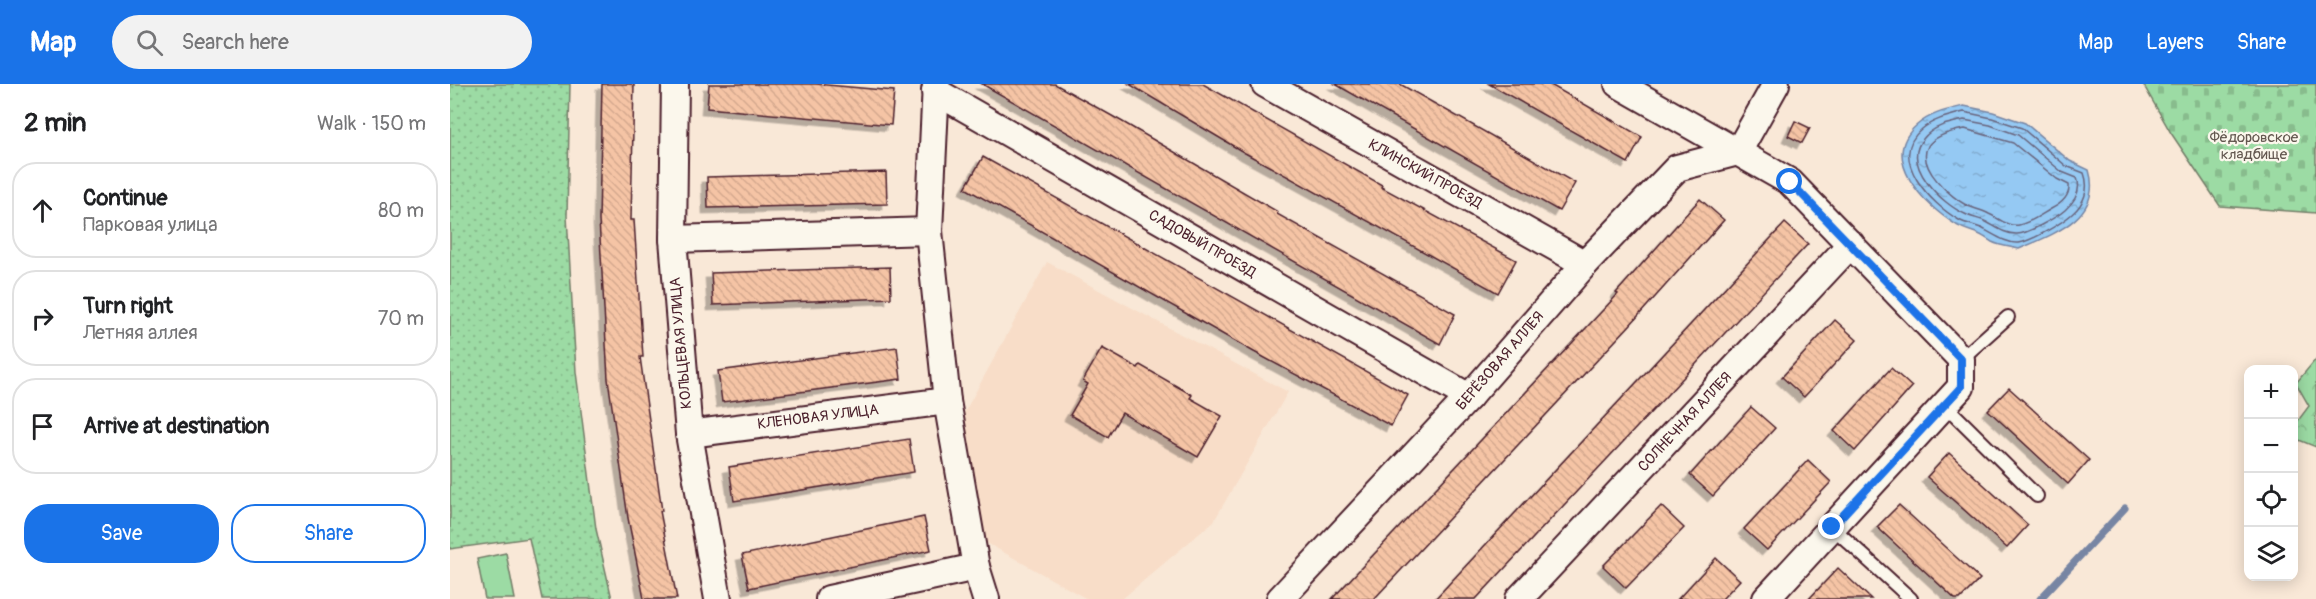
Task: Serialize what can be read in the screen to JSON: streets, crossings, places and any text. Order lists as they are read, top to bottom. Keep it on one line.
{"streets":{"street":["КЛИНСКИЙ ПРОЕЗД","САДОВЫЙ ПРОЕЗД","КОЛЬЦЕВАЯ УЛИЦА","БЕРЁЗОВАЯ АЛЛЕЯ","КЛЕНОВАЯ УЛИЦА","СОЛНЕЧНАЯ АЛЛЕЯ"]},"crossings":[["КЛИНСКИЙ ПРОЕЗД","БЕРЁЗОВАЯ АЛЛЕЯ"],["САДОВЫЙ ПРОЕЗД","БЕРЁЗОВАЯ АЛЛЕЯ"],["КОЛЬЦЕВАЯ УЛИЦА","КЛЕНОВАЯ УЛИЦА"]],"parks":["Фёдоровское кладбище"],"page":{"header":"Map","search":"Search here","nav":["Map","Layers","Share"],"heading":["2 min","Walk · 150 m"],"list":[["Continue","Парковая улица","80 m"],["Turn right","Летняя аллея","70 m"],"Arrive at destination"],"map_buttons":["+","−"],"buttons":["Save","Share"]}}
